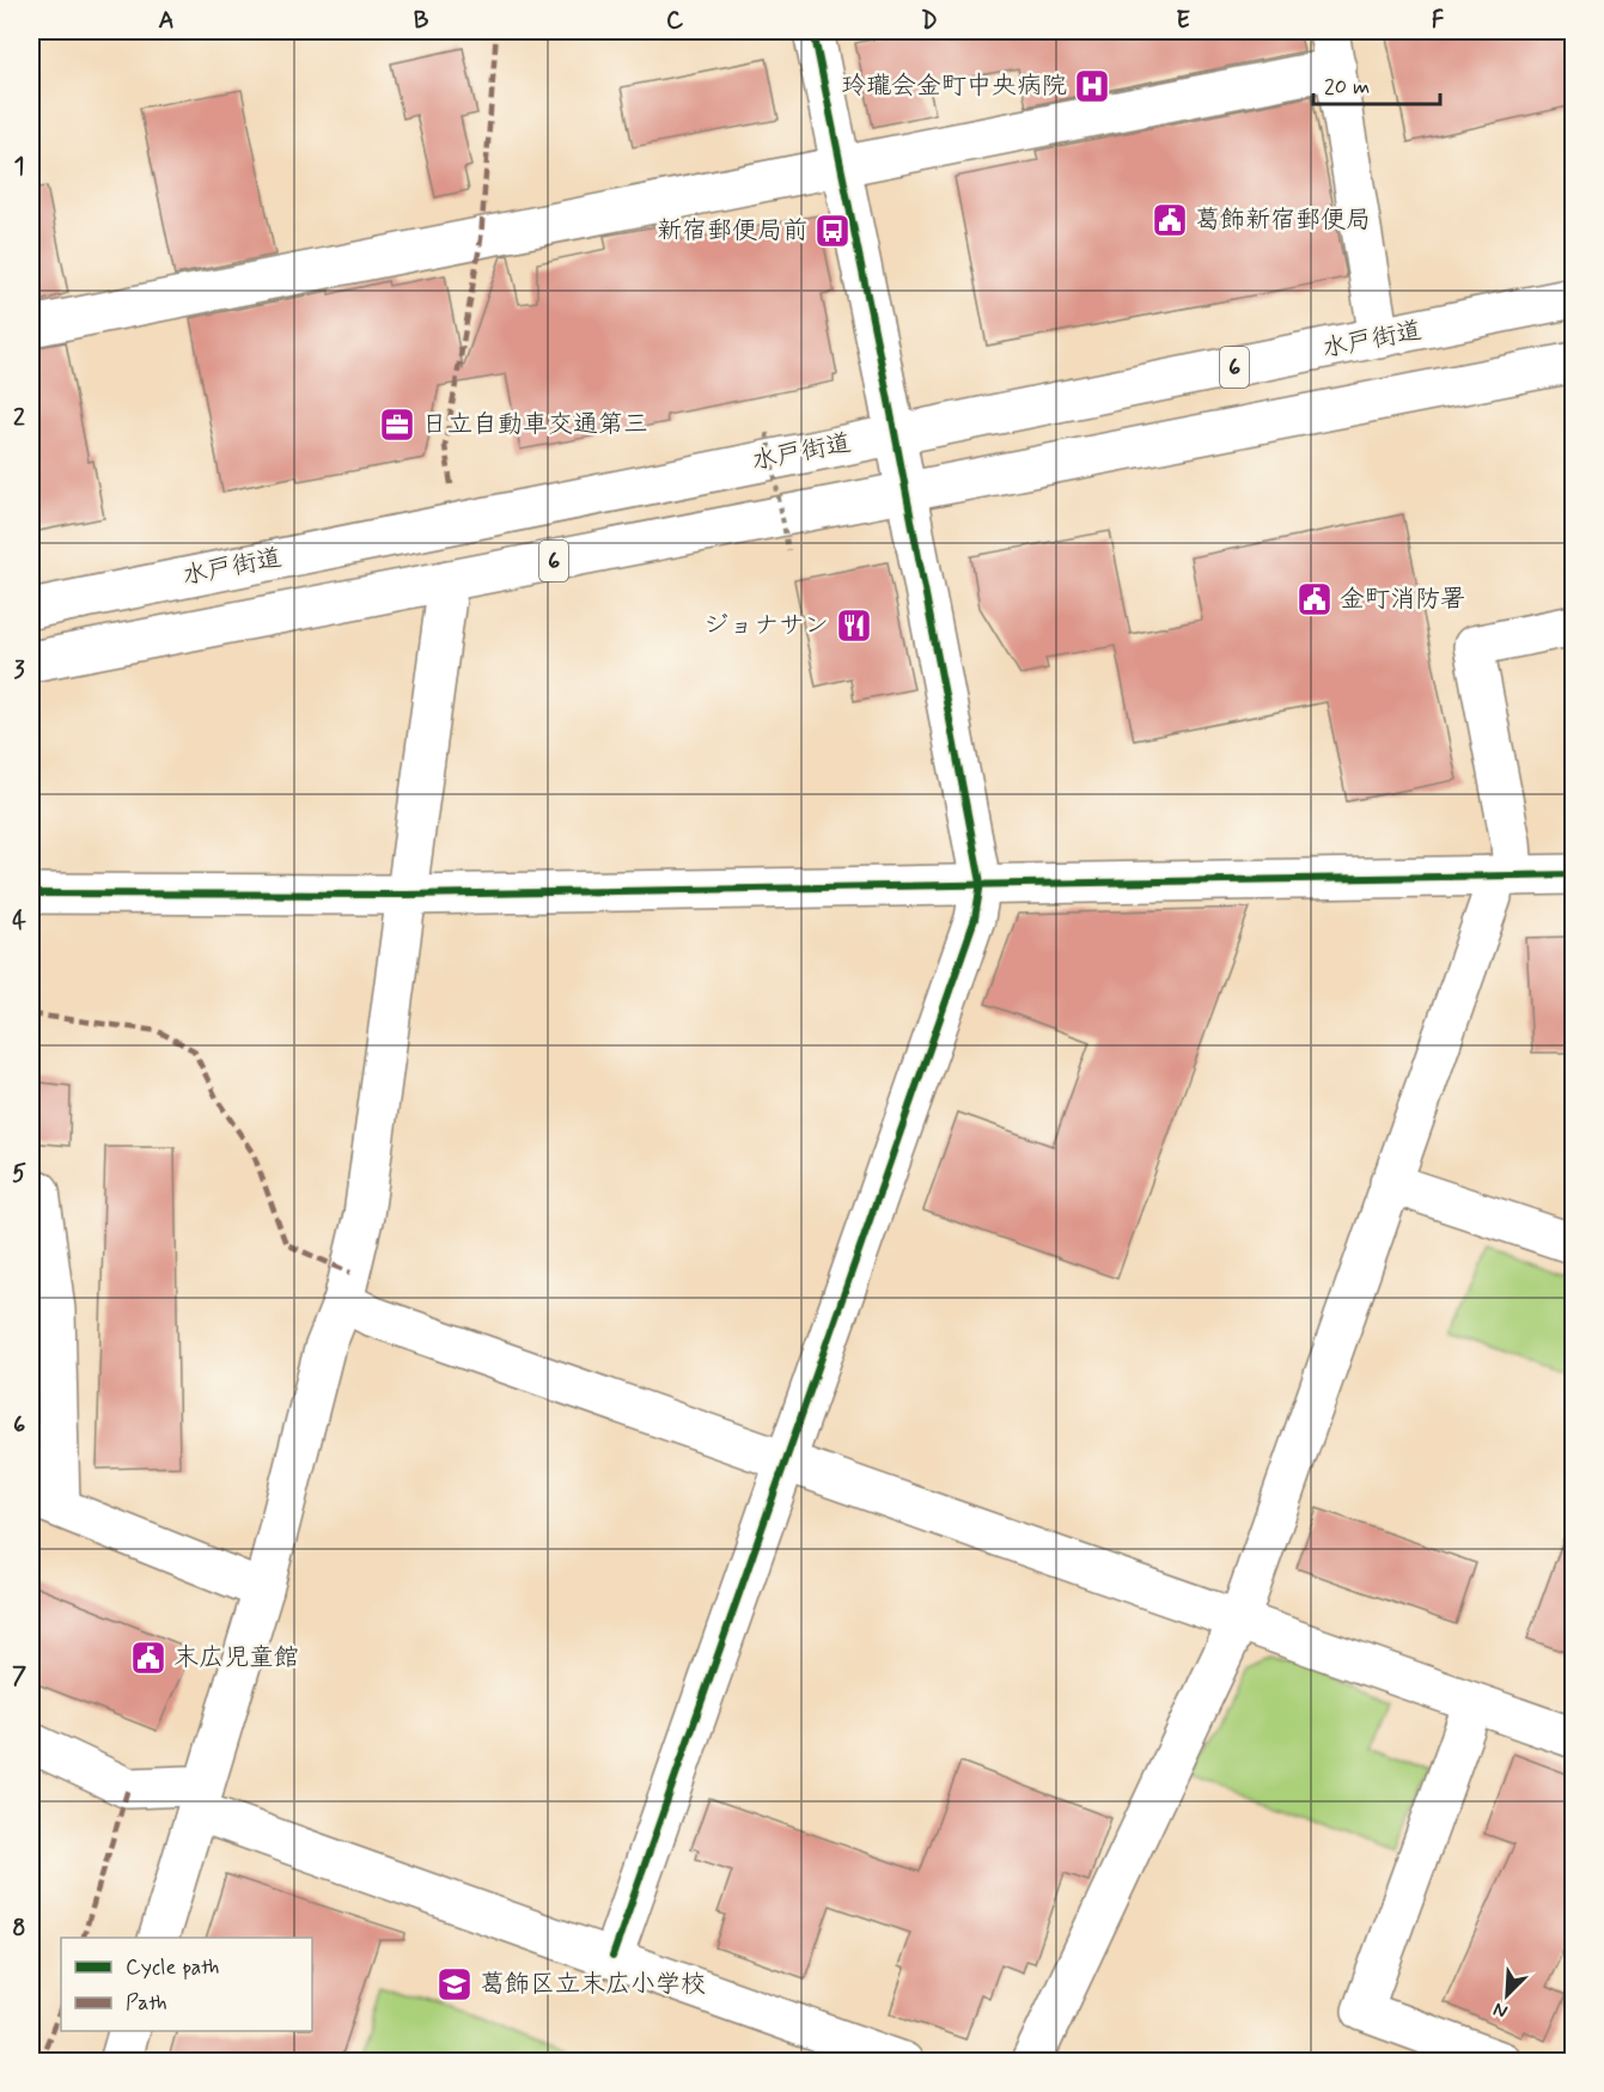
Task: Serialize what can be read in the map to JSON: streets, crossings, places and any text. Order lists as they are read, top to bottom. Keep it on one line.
{"streets":{"main road":["水戸街道","6"]},"places":{"hospital":["玲瓏会金町中央病院"],"public building":["葛飾新宿郵便局","金町消防署","末広児童館"],"bus stop":["新宿郵便局前"],"office":["日立自動車交通第三"],"restaurant":["ジョナサン"],"school or university":["葛飾区立末広小学校"]},"legend":["Cycle path","Path"],"scale_bar":"20 m","north":"bottom left","grid":{"columns":["A","B","C","D","E","F"],"rows":["1","2","3","4","5","6","7","8"]}}
